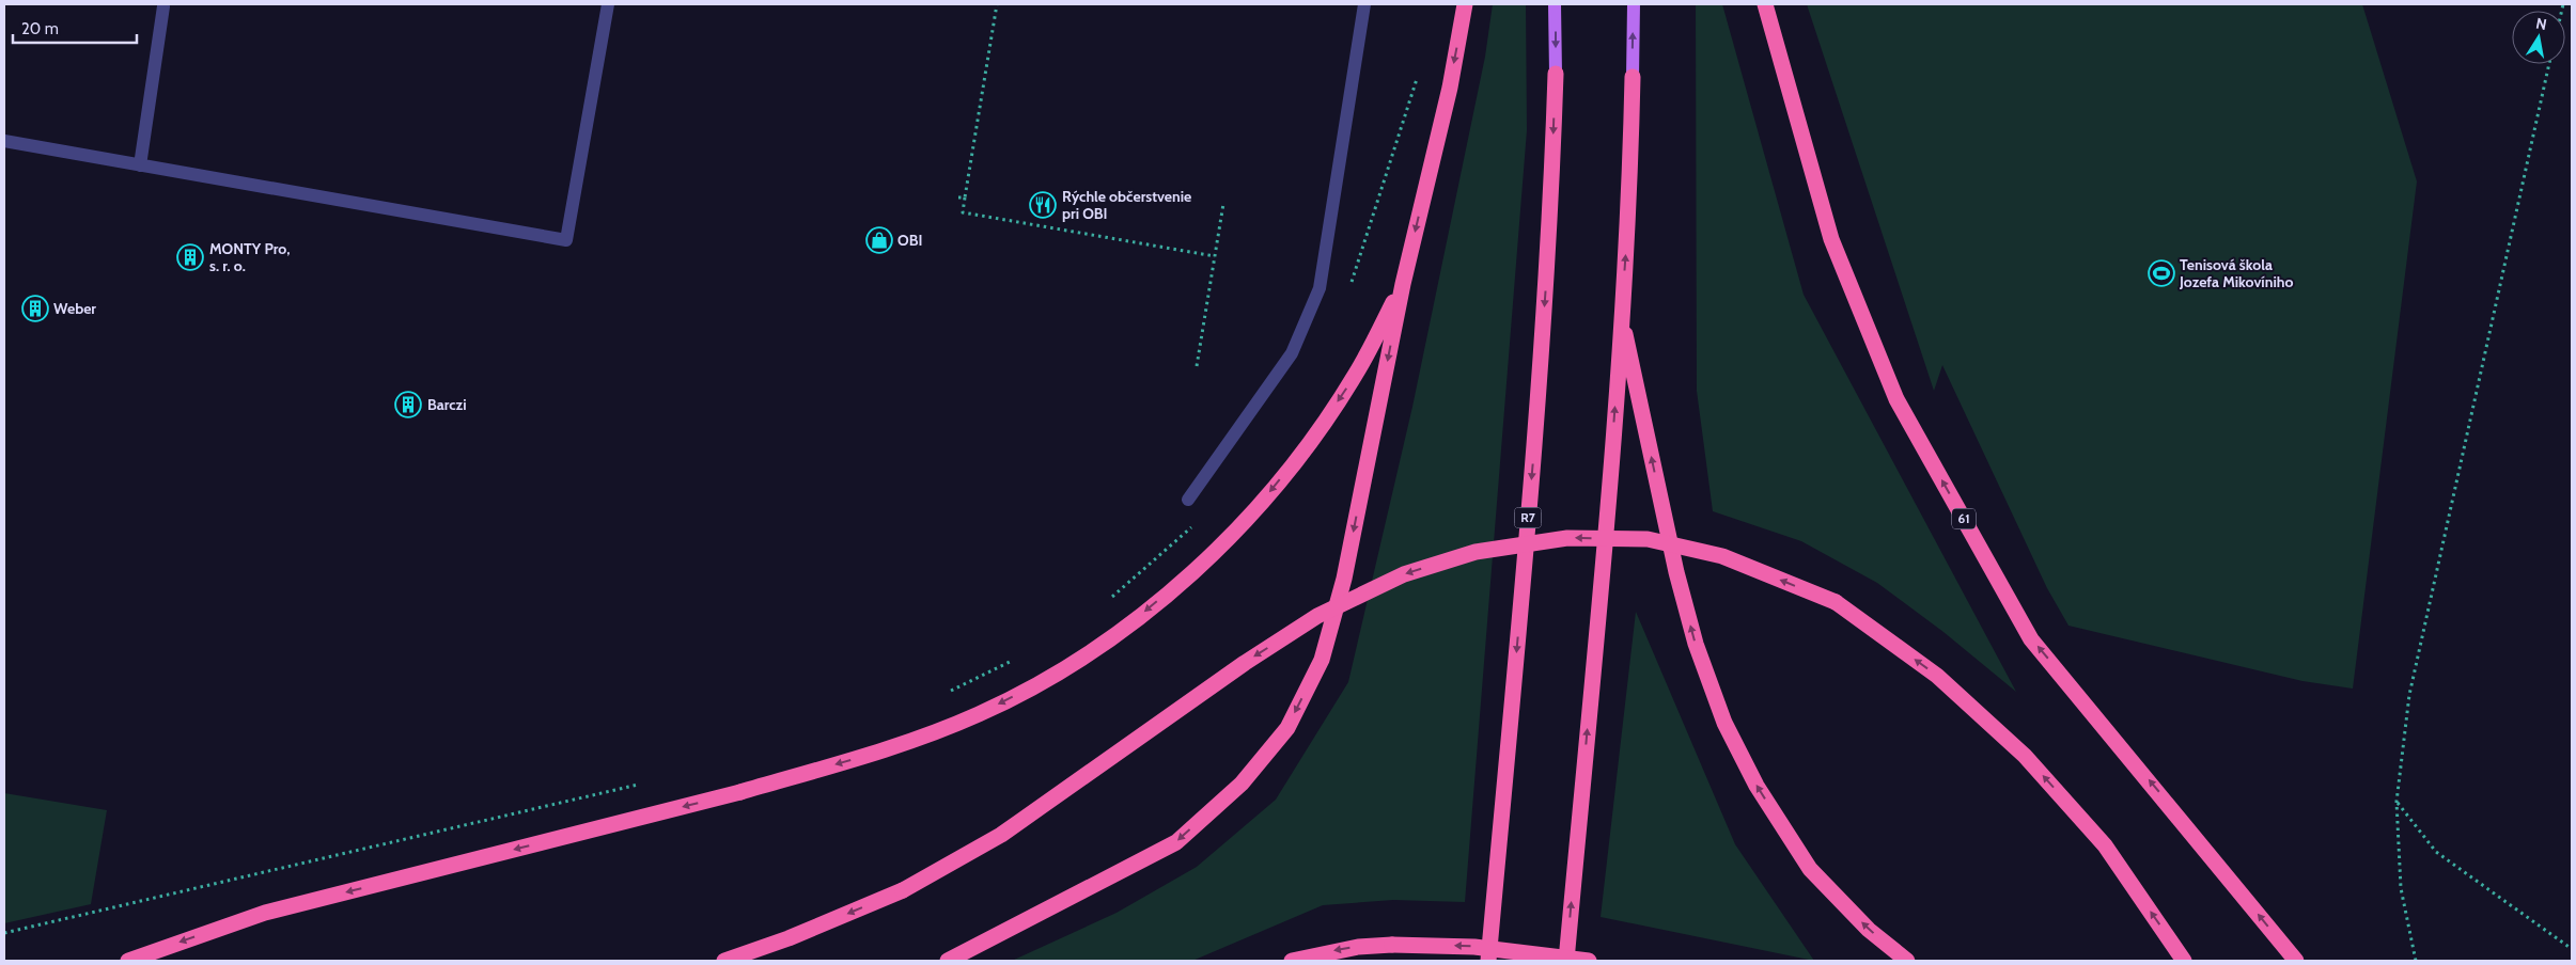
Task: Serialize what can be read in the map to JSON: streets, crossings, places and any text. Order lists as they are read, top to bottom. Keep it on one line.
{"streets":{"highway":["R7","61"]},"places":{"restaurant":["Rýchle občerstvenie pri OBI"],"shop":["OBI"],"building":["MONTY Pro, s. r. o.","Weber","Barczi"],"sports":["Tenisová škola Jozefa Mikovíniho"]},"scale_bar":"20 m","north":"top"}
